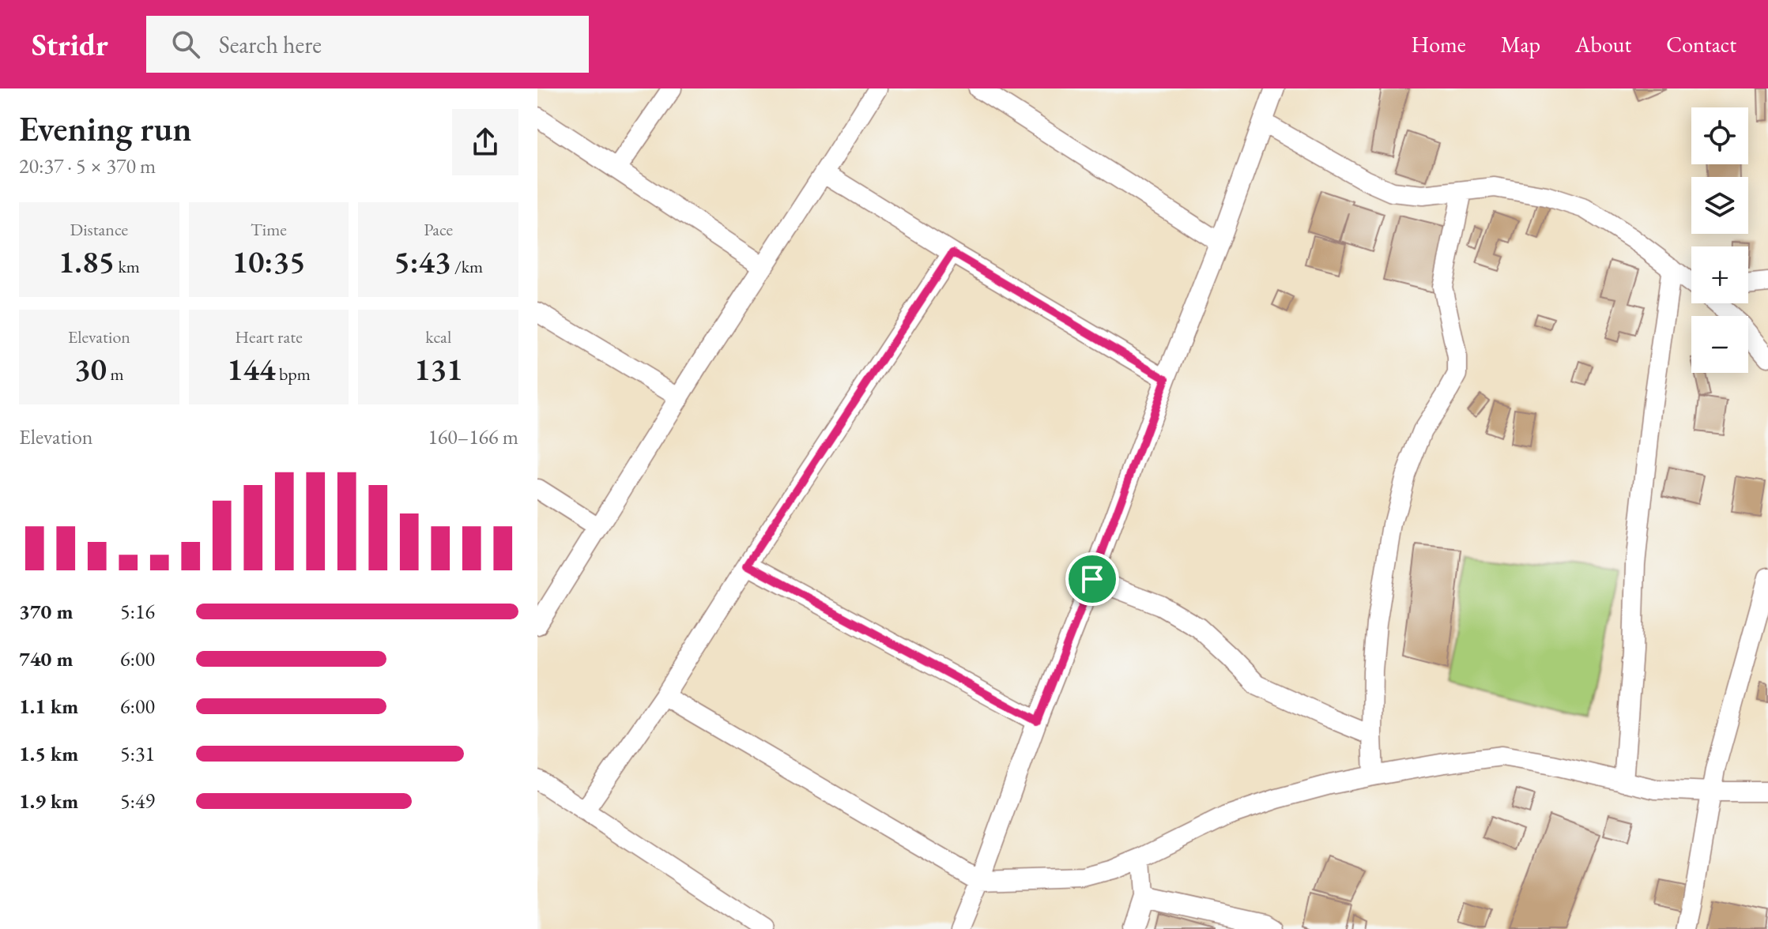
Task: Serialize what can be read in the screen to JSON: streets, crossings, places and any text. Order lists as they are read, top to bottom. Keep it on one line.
{"page":{"header":"Stridr","search":"Search here","nav":["Home","Map","About","Contact"],"heading":["Evening run","20:37 · 5 × 370 m"],"map_buttons":["+","−"],"stats":[["Distance","1.85 km"],["Time","10:35"],["Pace","5:43 /km"],["Elevation","30 m"],["Heart rate","144 bpm"],["kcal","131"]],"chart":["Elevation","160–166 m"],"list":[{"name":"370 m","note":"5:16"},{"name":"740 m","note":"6:00"},{"name":"1.1 km","note":"6:00"},{"name":"1.5 km","note":"5:31"},{"name":"1.9 km","note":"5:49"}]}}
